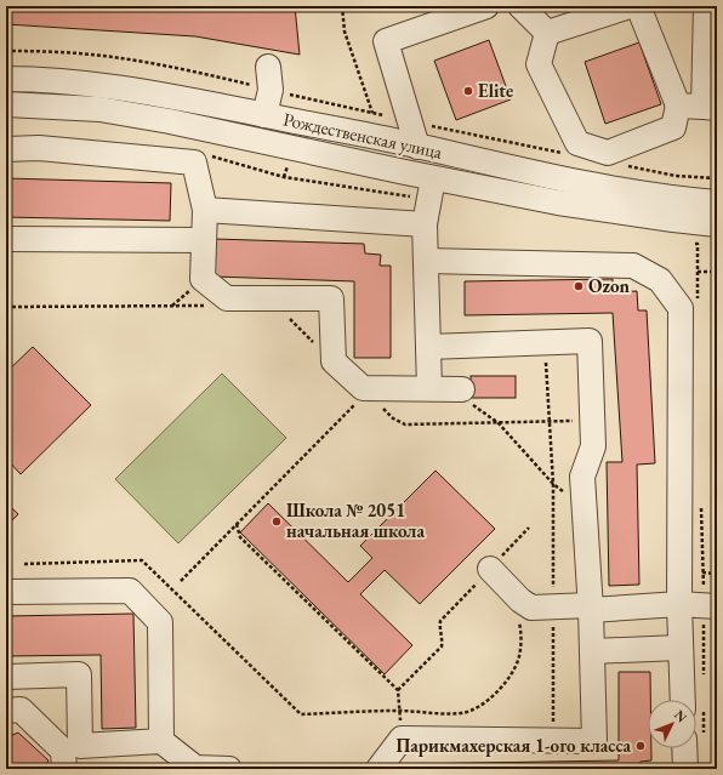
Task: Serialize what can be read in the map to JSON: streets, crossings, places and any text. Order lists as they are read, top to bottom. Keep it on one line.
{"streets":{"street":["Рождественская улица"]},"places":["Elite","Ozon","Школа № 2051 начальная школа","Парикмахерская 1-ого класса"],"north":"top right"}
